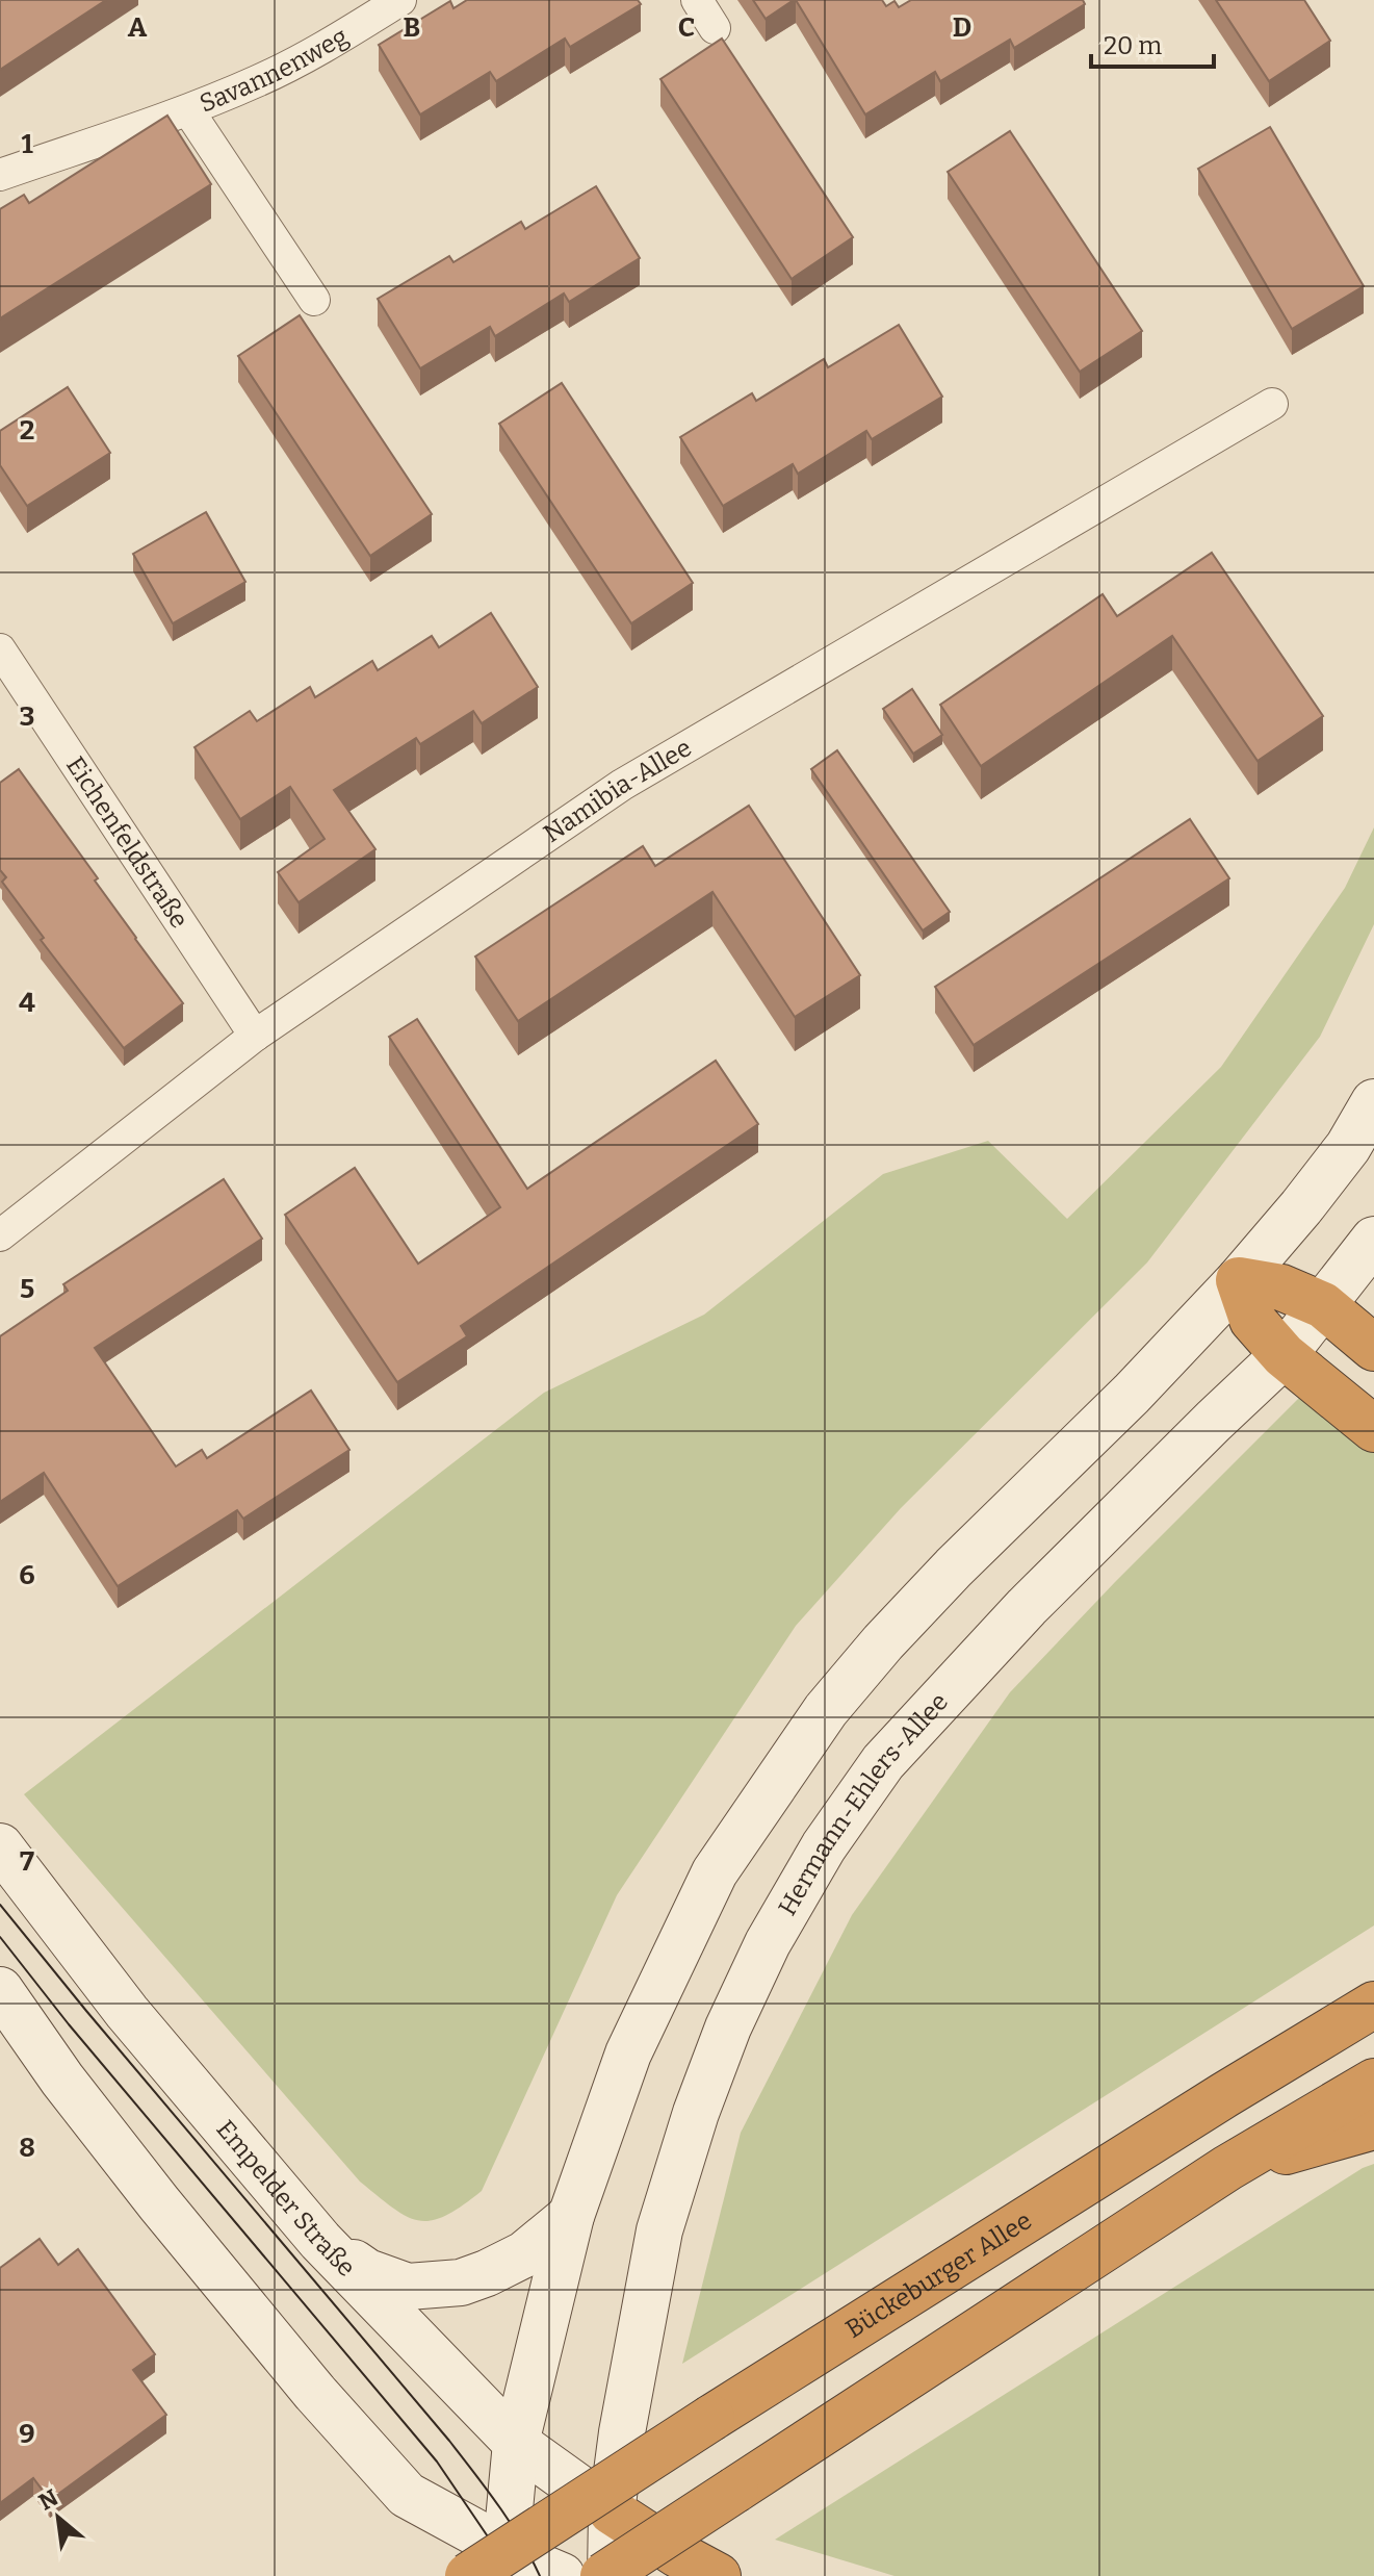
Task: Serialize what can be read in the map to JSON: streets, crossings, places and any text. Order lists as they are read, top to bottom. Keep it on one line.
{"streets":{"highway":["Bückeburger Allee"],"street":["Savannenweg","Namibia-Allee","Eichenfeldstraße","Hermann-Ehlers-Allee","Empelder Straße"]},"crossings":[["Namibia-Allee","Eichenfeldstraße"],["Hermann-Ehlers-Allee","Empelder Straße"]],"scale_bar":"20 m","north":"top left","grid":{"columns":["A","B","C","D"],"rows":["1","2","3","4","5","6","7","8","9"]}}
